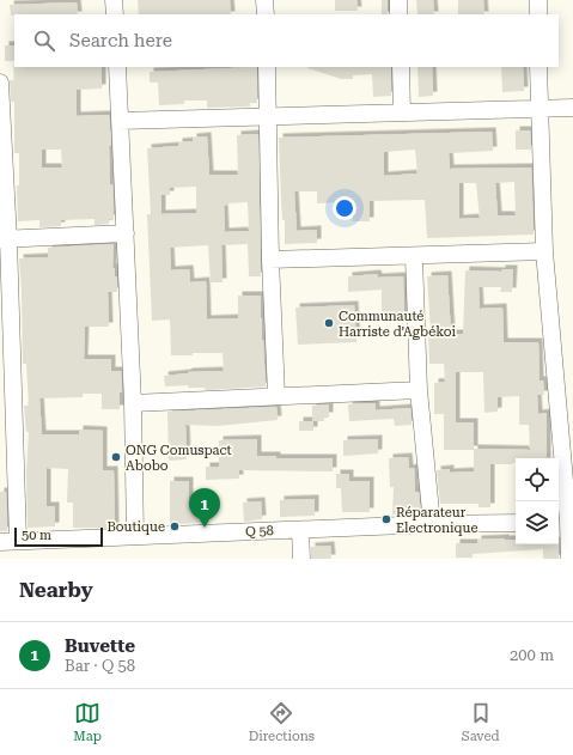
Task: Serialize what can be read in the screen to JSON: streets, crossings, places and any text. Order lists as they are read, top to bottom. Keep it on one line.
{"streets":{"street":["Q 58"]},"places":["Communauté Harriste d’Agbékoi","ONG Comuspact Abobo","Réparateur Electronique","Boutique"],"scale_bar":"50 m","page":{"search":"Search here","pins":"1","scale":"50 m","heading":"Nearby","list":[{"mark":"1","name":"Buvette","note":"Bar · Q 58","value":"200 m"}],"nav":["Map","Directions","Saved"]}}
